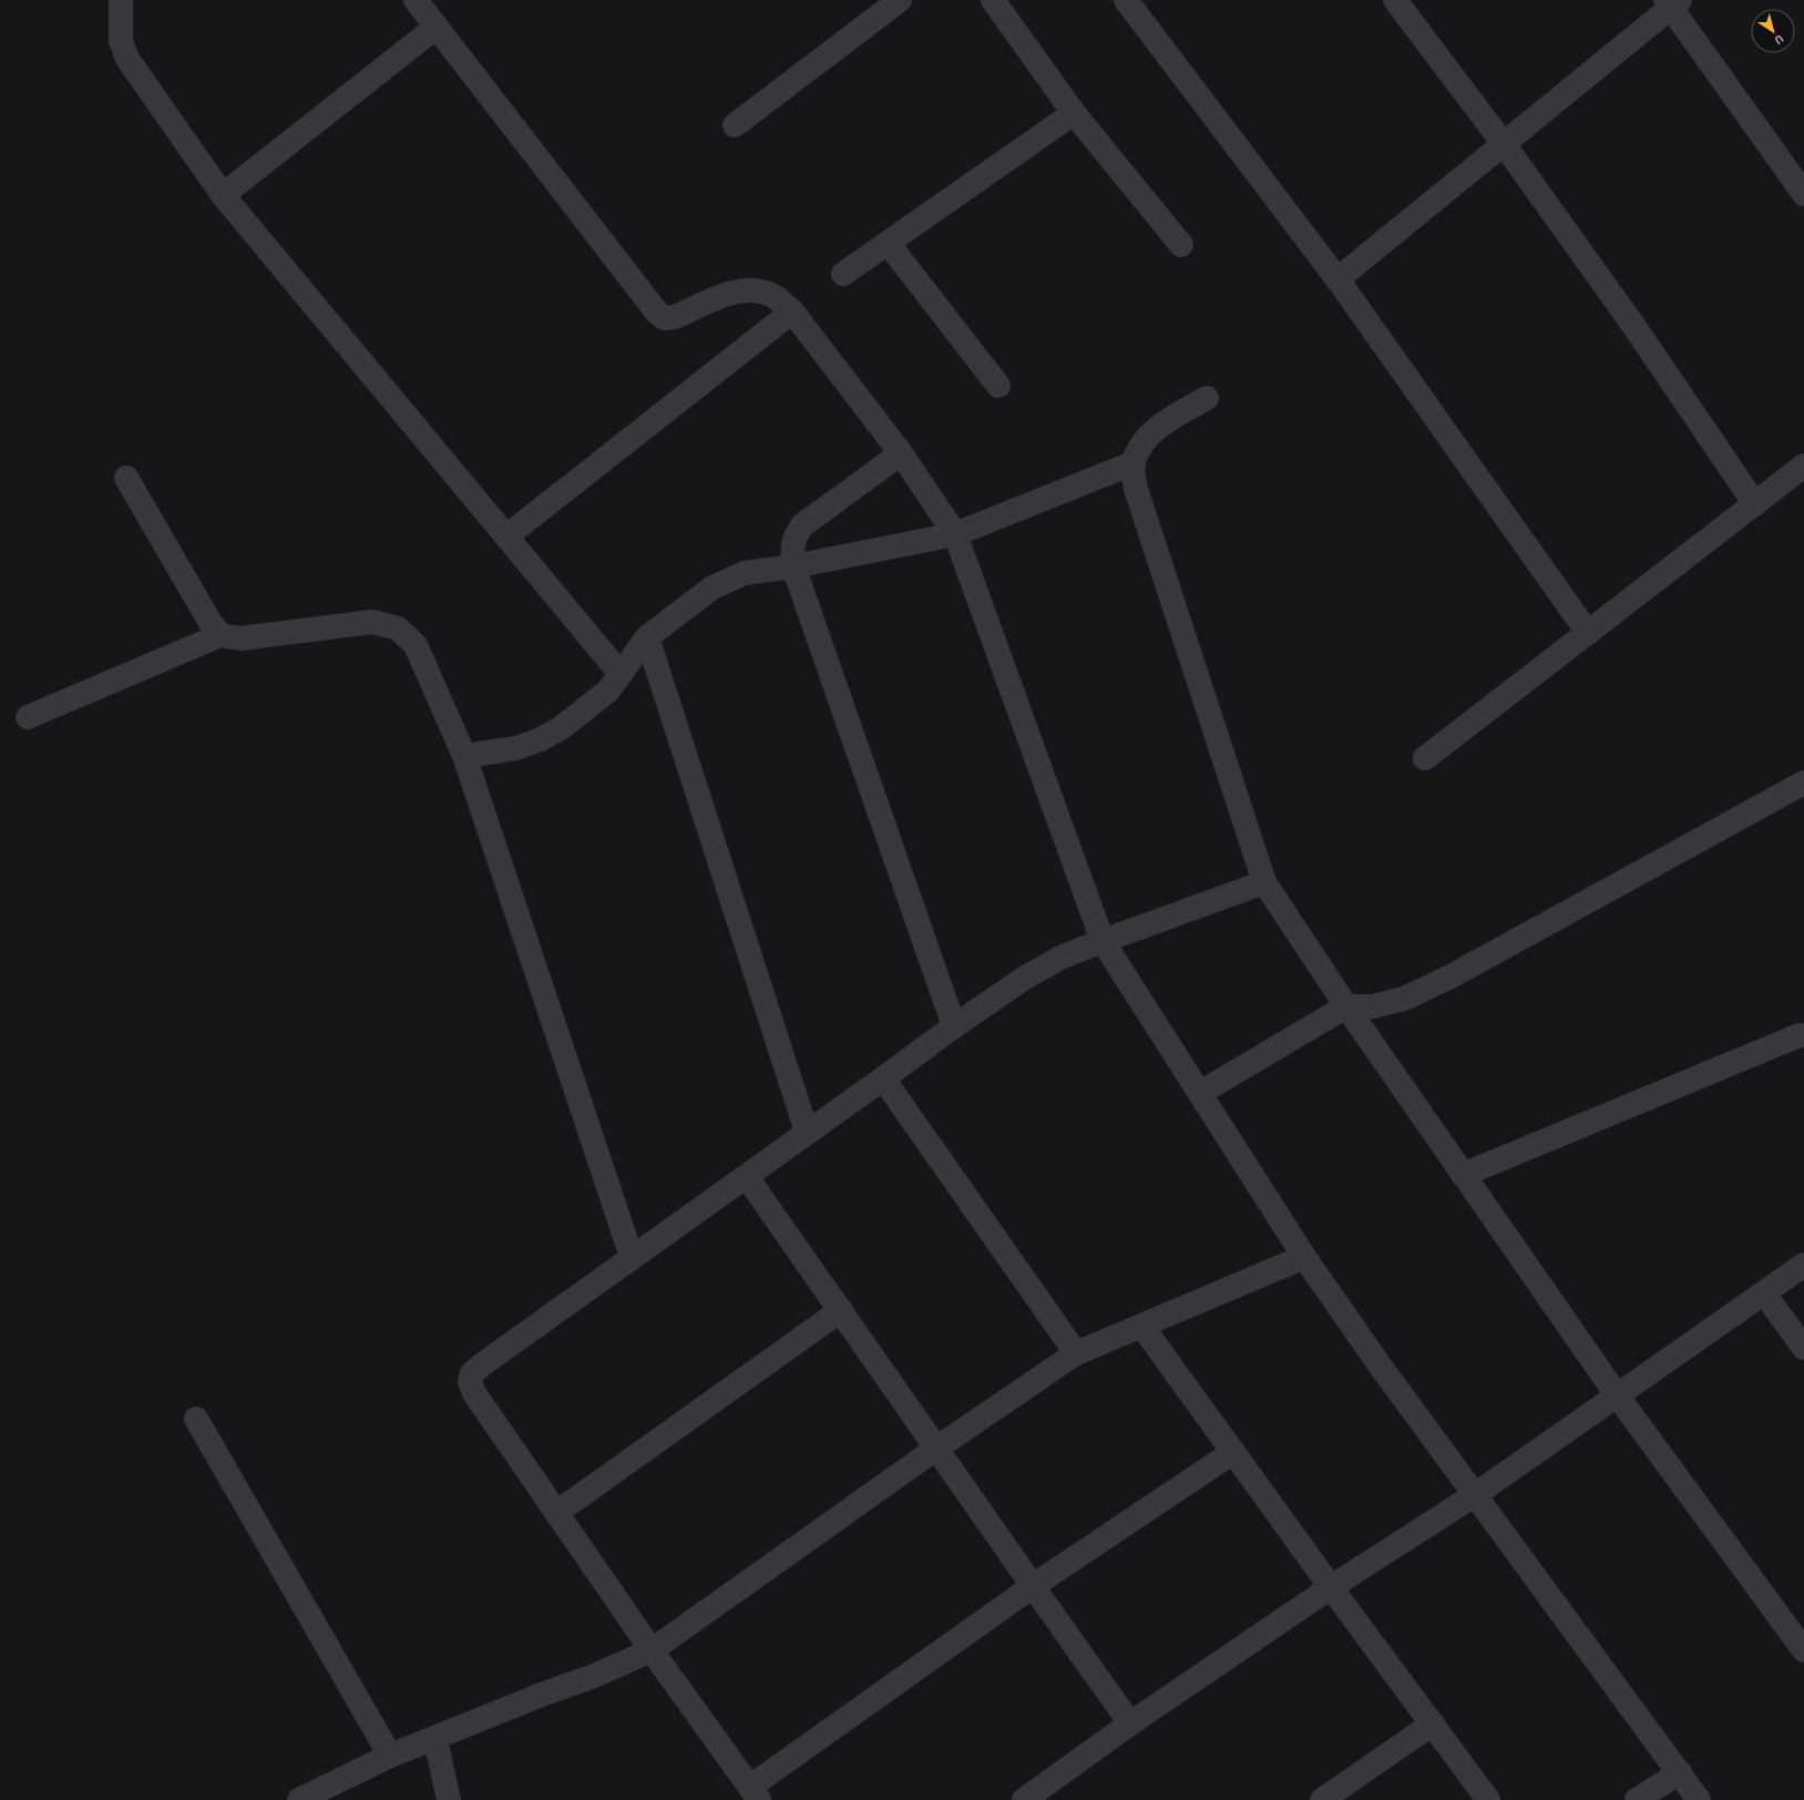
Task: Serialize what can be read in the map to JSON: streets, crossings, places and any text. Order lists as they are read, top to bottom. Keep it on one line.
{"north":"bottom right"}
